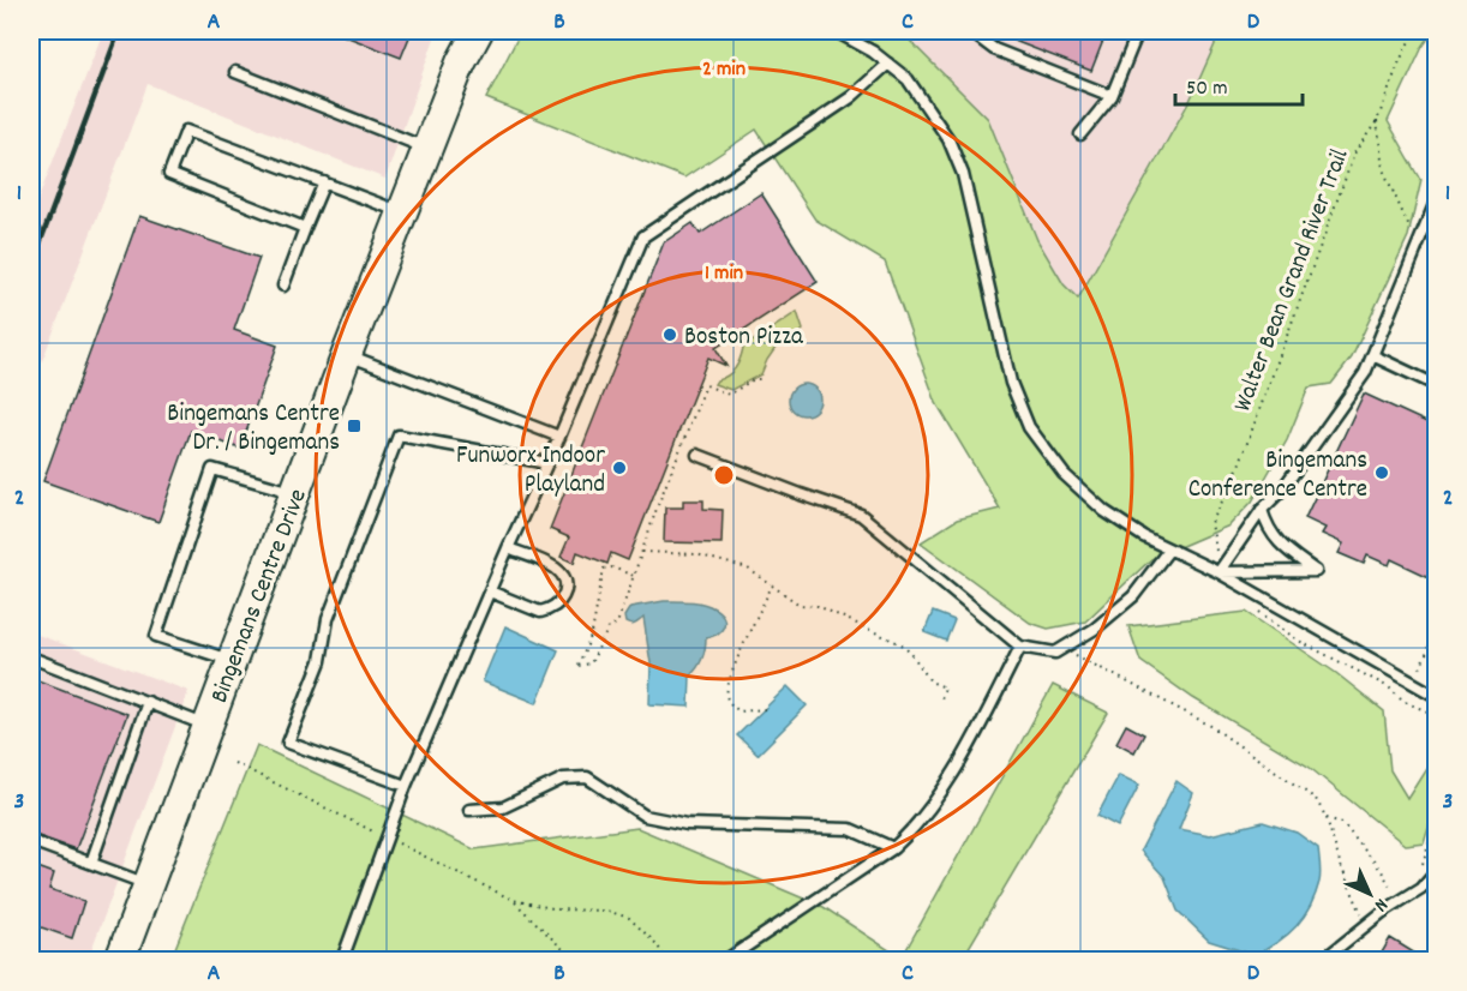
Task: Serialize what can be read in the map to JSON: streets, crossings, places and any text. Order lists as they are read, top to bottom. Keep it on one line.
{"streets":{"main road":["Bingemans Centre Drive"],"path":["Walter Bean Grand River Trail"]},"places":{"other":["Boston Pizza","Funworx Indoor Playland","Bingemans Conference Centre"],"transit":["Bingemans Centre Dr. / Bingemans"]},"scale_bar":"50 m","north":"bottom right","grid":{"columns":["A","B","C","D"],"rows":["1","2","3"]},"rings":["2 min","1 min"]}
